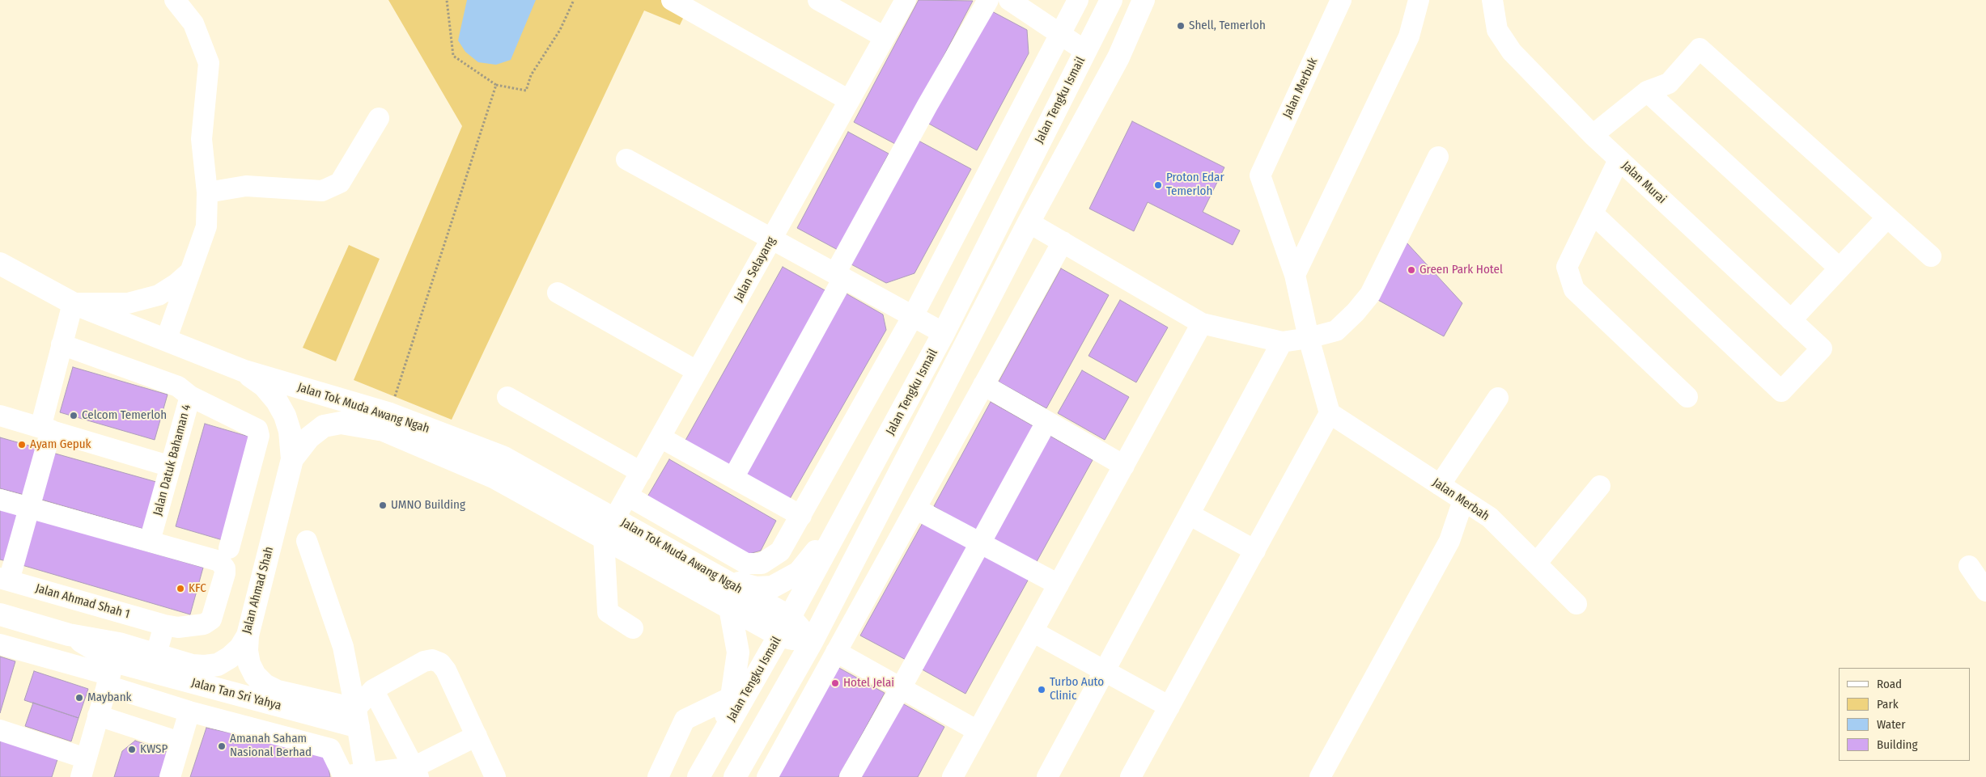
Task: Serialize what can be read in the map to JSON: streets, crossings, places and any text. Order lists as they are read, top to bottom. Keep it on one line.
{"streets":{"main road":["Jalan Tengku Ismail","Jalan Tok Muda Awang Ngah","Jalan Ahmad Shah","Jalan Tan Sri Yahya"],"street":["Jalan Merbuk","Jalan Murai","Jalan Selayang","Jalan Datuk Bahaman 4","Jalan Merbah","Jalan Ahmad Shah 1"]},"crossings":[["Jalan Tengku Ismail","Jalan Tok Muda Awang Ngah"],["Jalan Selayang","Jalan Tok Muda Awang Ngah"],["Jalan Tok Muda Awang Ngah","Jalan Ahmad Shah"],["Jalan Datuk Bahaman 4","Jalan Ahmad Shah 1"],["Jalan Ahmad Shah","Jalan Tan Sri Yahya"]],"places":["Shell, Temerloh","Proton Edar Temerloh","Green Park Hotel","Celcom Temerloh","Ayam Gepuk","UMNO Building","KFC","Hotel Jelai","Turbo Auto Clinic","Maybank","Amanah Saham Nasional Berhad","KWSP"],"legend":["Road","Park","Water","Building"]}
